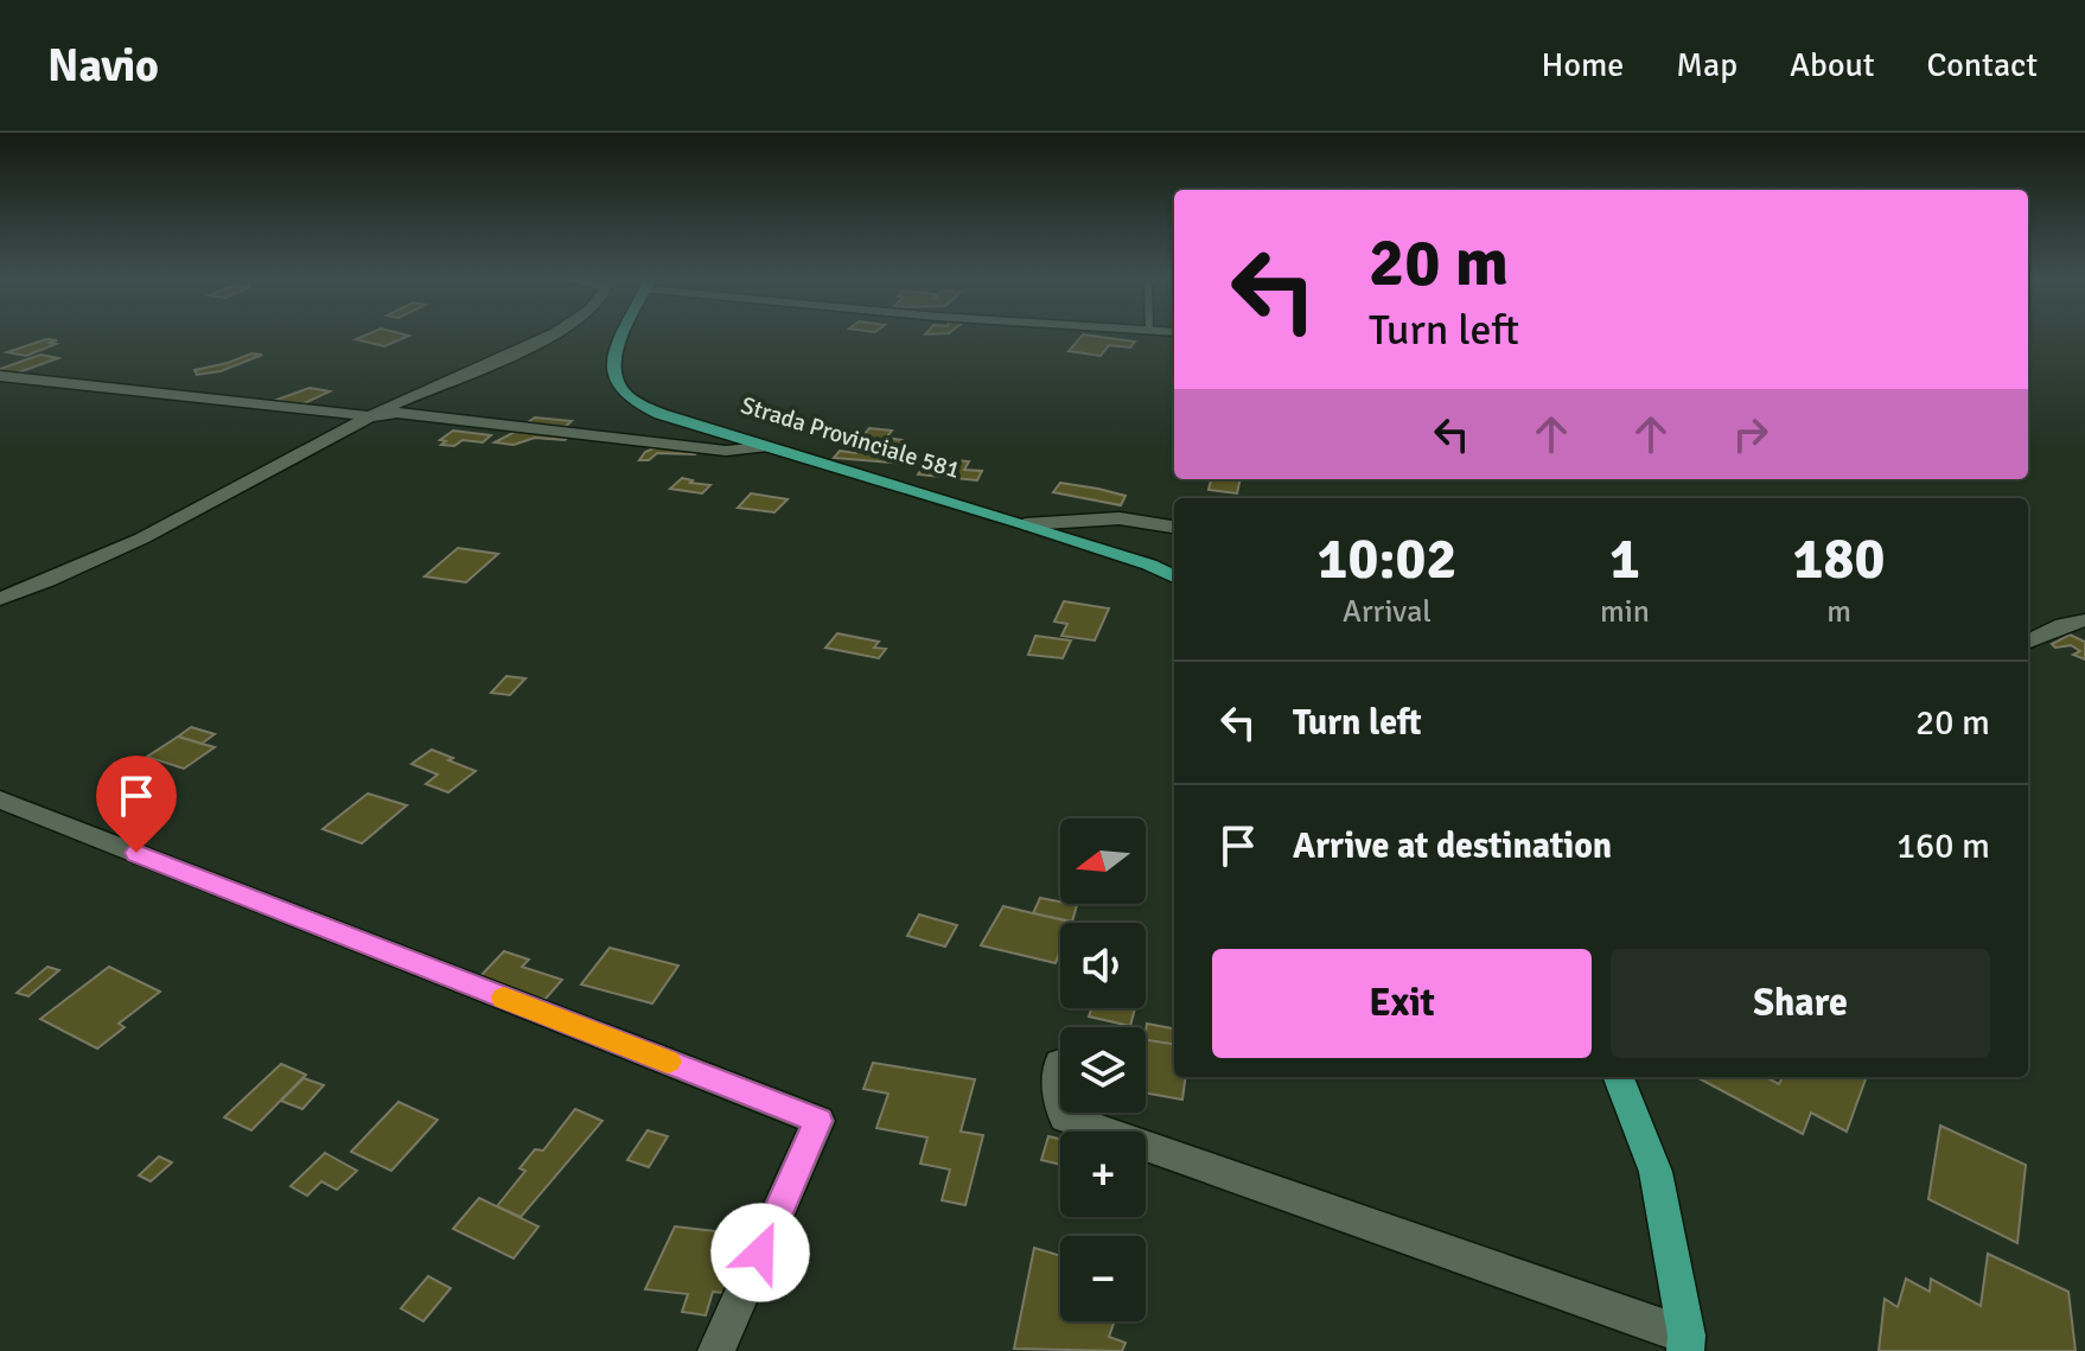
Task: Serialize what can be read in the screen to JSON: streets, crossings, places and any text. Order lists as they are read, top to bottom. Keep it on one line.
{"streets":{"main road":["Strada Provinciale 581"]},"north":"left","page":{"header":"Navio","nav":["Home","Map","About","Contact"],"turn":["20 m","Turn left"],"eta":["10:02","Arrival","1","min","180","m"],"list":[{"name":"Turn left","value":"20 m"},{"name":"Arrive at destination","value":"160 m"}],"map_buttons":["+","−"],"buttons":["Exit","Share"]}}
